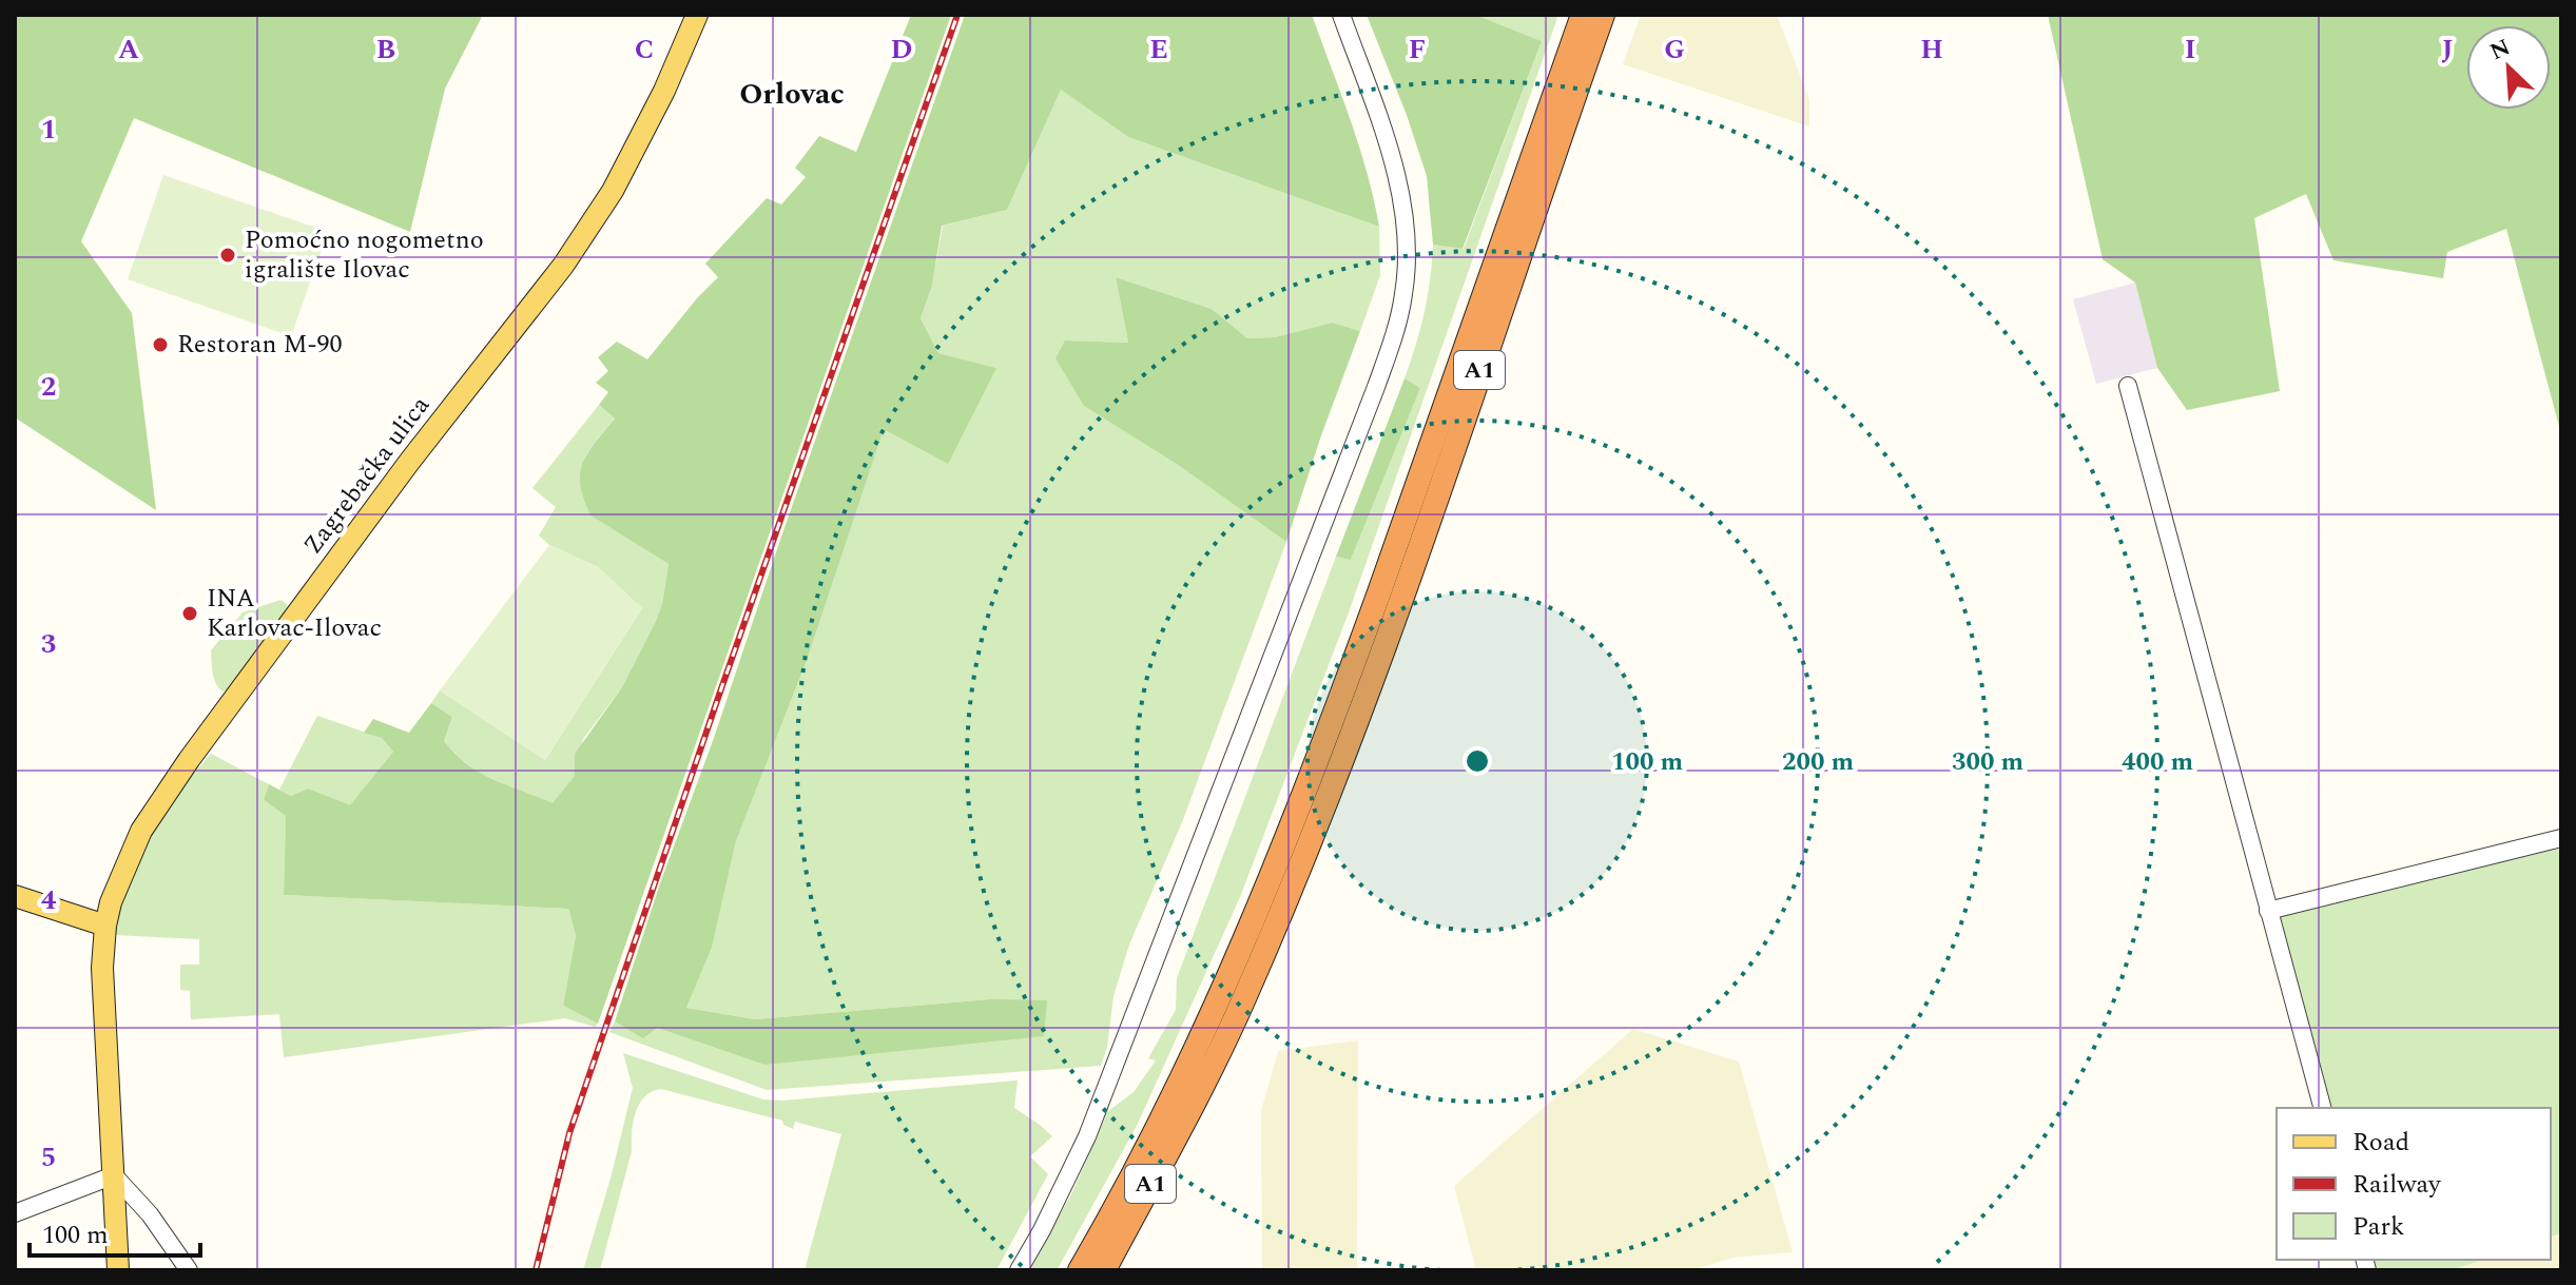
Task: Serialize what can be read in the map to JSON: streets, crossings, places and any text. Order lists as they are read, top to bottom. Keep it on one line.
{"streets":{"highway":["A1"],"main road":["Zagrebačka ulica"]},"districts":["Orlovac"],"places":["Pomoćno nogometno igralište Ilovac","Restoran M-90","INA Karlovac-Ilovac"],"legend":["Road","Railway","Park"],"scale_bar":"100 m","north":"top left","grid":{"columns":["A","B","C","D","E","F","G","H","I","J"],"rows":["1","2","3","4","5"]},"rings":["100 m","200 m","300 m","400 m"]}
